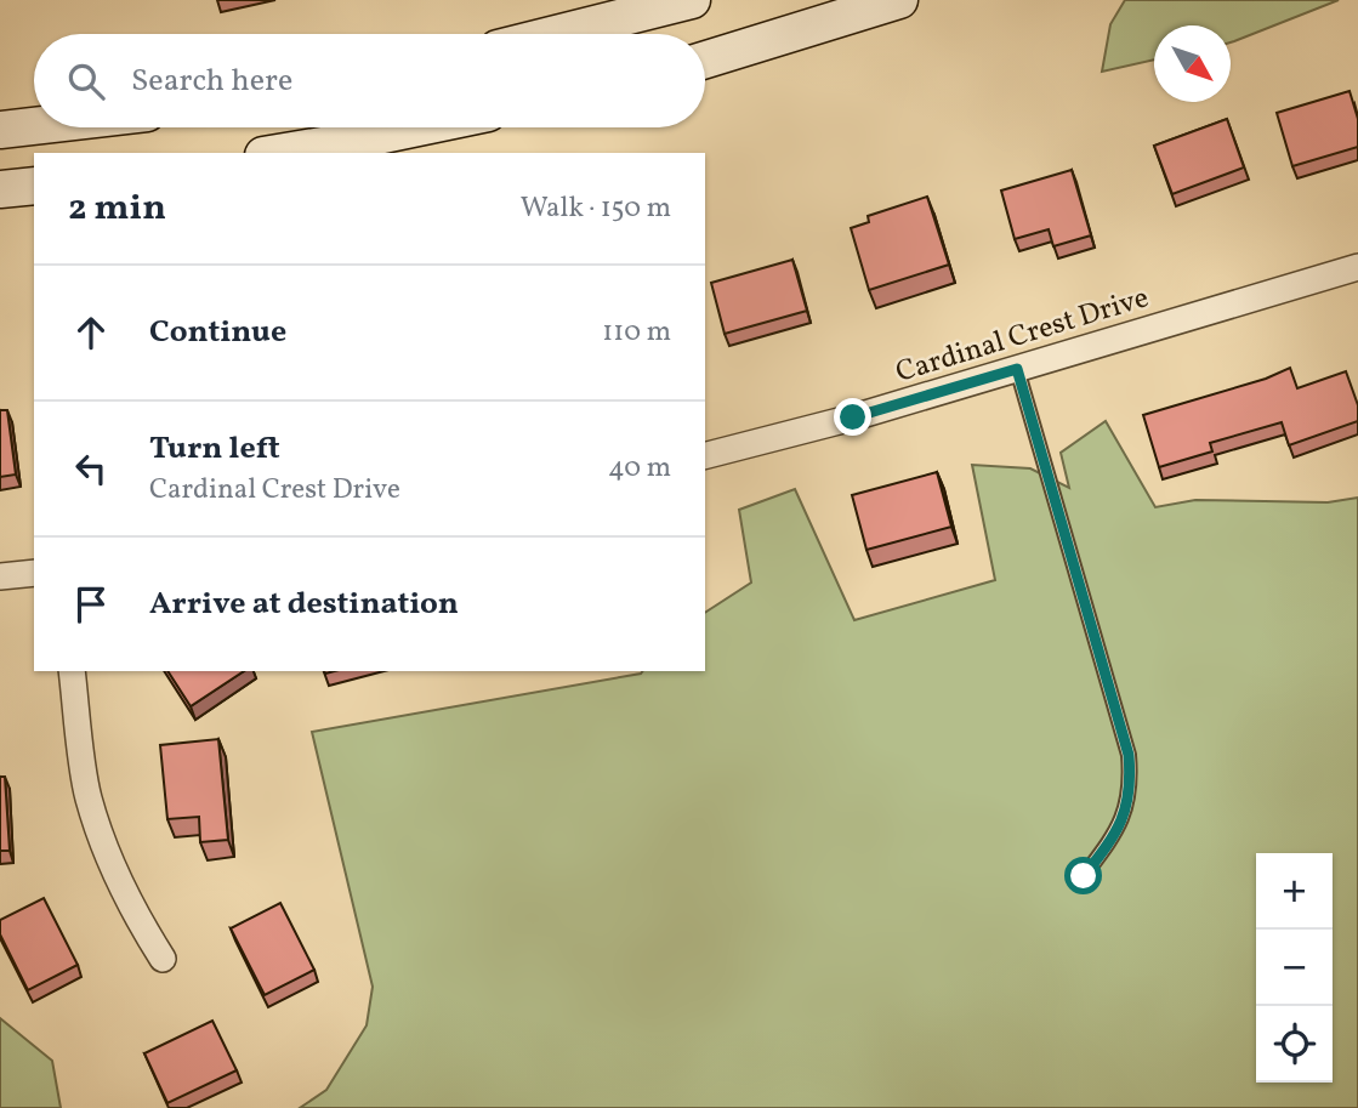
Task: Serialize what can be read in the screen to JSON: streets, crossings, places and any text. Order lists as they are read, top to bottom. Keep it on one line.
{"streets":{"street":["Cardinal Crest Drive"]},"north":"bottom right","page":{"search":"Search here","heading":["2 min","Walk · 150 m"],"list":[["Continue","110 m"],["Turn left","Cardinal Crest Drive","40 m"],"Arrive at destination"],"map_buttons":["+","−"]}}
